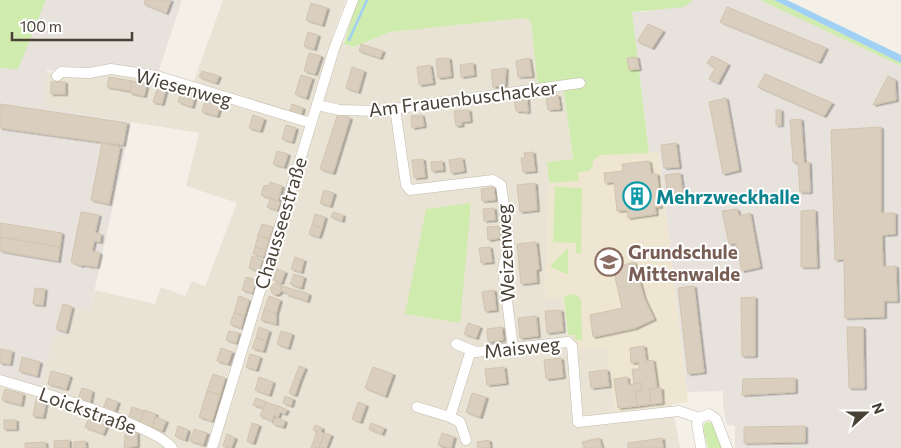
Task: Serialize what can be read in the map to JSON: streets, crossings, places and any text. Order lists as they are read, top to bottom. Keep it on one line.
{"streets":{"street":["Wiesenweg","Am Frauenbuschacker","Chausseestraße","Weizenweg","Maisweg","Loickstraße"]},"crossings":[["Wiesenweg","Chausseestraße"],["Am Frauenbuschacker","Chausseestraße"],["Am Frauenbuschacker","Weizenweg"],["Weizenweg","Maisweg"]],"places":{"building":["Mehrzweckhalle"],"school or university":["Grundschule Mittenwalde"]},"scale_bar":"100 m","north":"right"}
